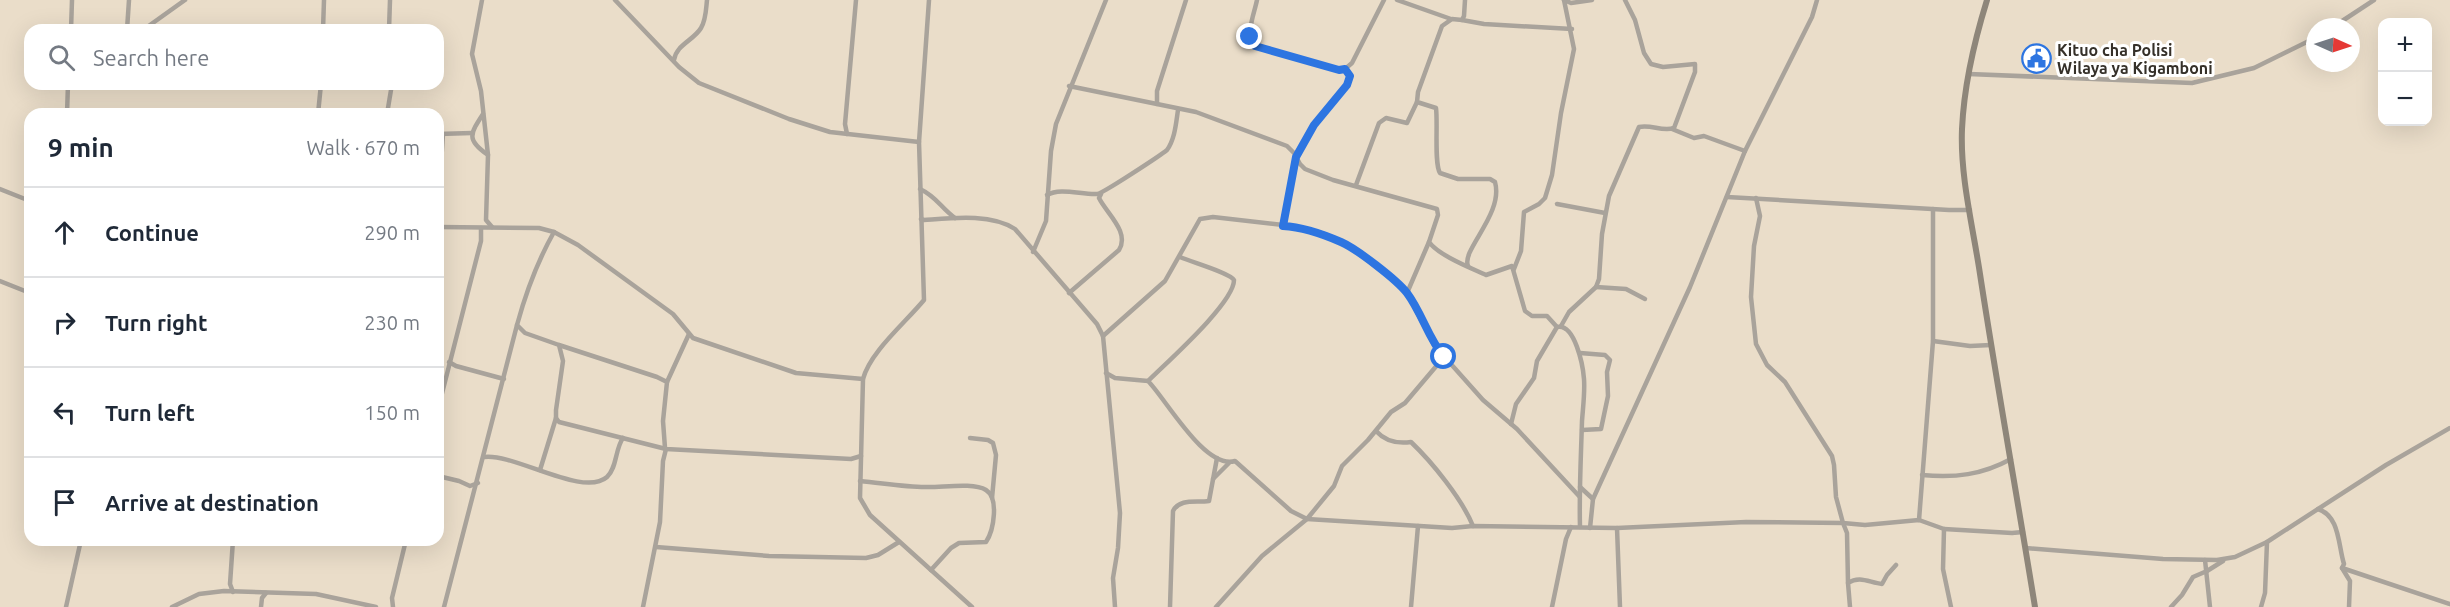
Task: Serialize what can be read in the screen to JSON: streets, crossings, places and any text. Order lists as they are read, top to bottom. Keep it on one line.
{"places":{"public building":["Kituo cha Polisi Wilaya ya Kigamboni"]},"north":"right","page":{"map_buttons":["+","−"],"search":"Search here","heading":["9 min","Walk · 670 m"],"list":[["Continue","290 m"],["Turn right","230 m"],["Turn left","150 m"],"Arrive at destination"]}}
